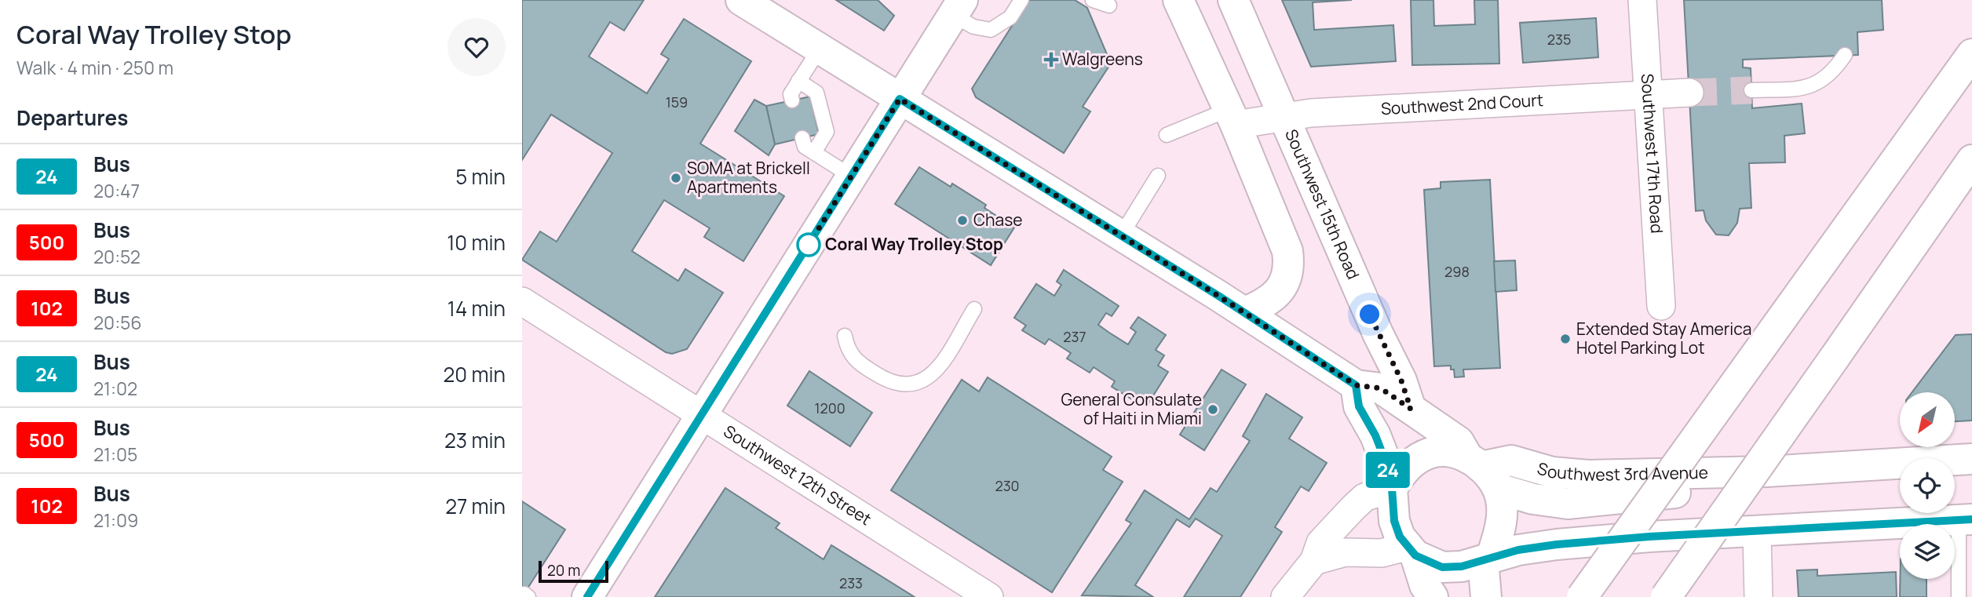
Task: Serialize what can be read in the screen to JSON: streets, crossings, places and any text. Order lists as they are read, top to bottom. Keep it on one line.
{"streets":{"main road":["Southwest 15th Road","Southwest 3rd Avenue"],"street":["Southwest 2nd Court","Southwest 17th Road","Southwest 12th Street"]},"crossings":[["Southwest 2nd Court","Southwest 17th Road"],["Southwest 2nd Court","Southwest 15th Road"]],"places":{"health":["Walgreens"],"other":["SOMA at Brickell Apartments","Chase","Coral Way Trolley Stop","Extended Stay America Hotel Parking Lot","General Consulate of Haiti in Miami"]},"lines":["bus line 24"],"house_numbers":["235","159","298","237","1200","230","233"],"scale_bar":"20 m","north":"bottom left","page":{"heading":[["Coral Way Trolley Stop","Walk · 4 min · 250 m"],"Departures"],"on_map":"24","list":[{"mark":"24","name":"Bus","note":"20:47","value":"5 min"},{"mark":"500","name":"Bus","note":"20:52","value":"10 min"},{"mark":"102","name":"Bus","note":"20:56","value":"14 min"},{"mark":"24","name":"Bus","note":"21:02","value":"20 min"},{"mark":"500","name":"Bus","note":"21:05","value":"23 min"},{"mark":"102","name":"Bus","note":"21:09","value":"27 min"}],"scale":"20 m"}}
